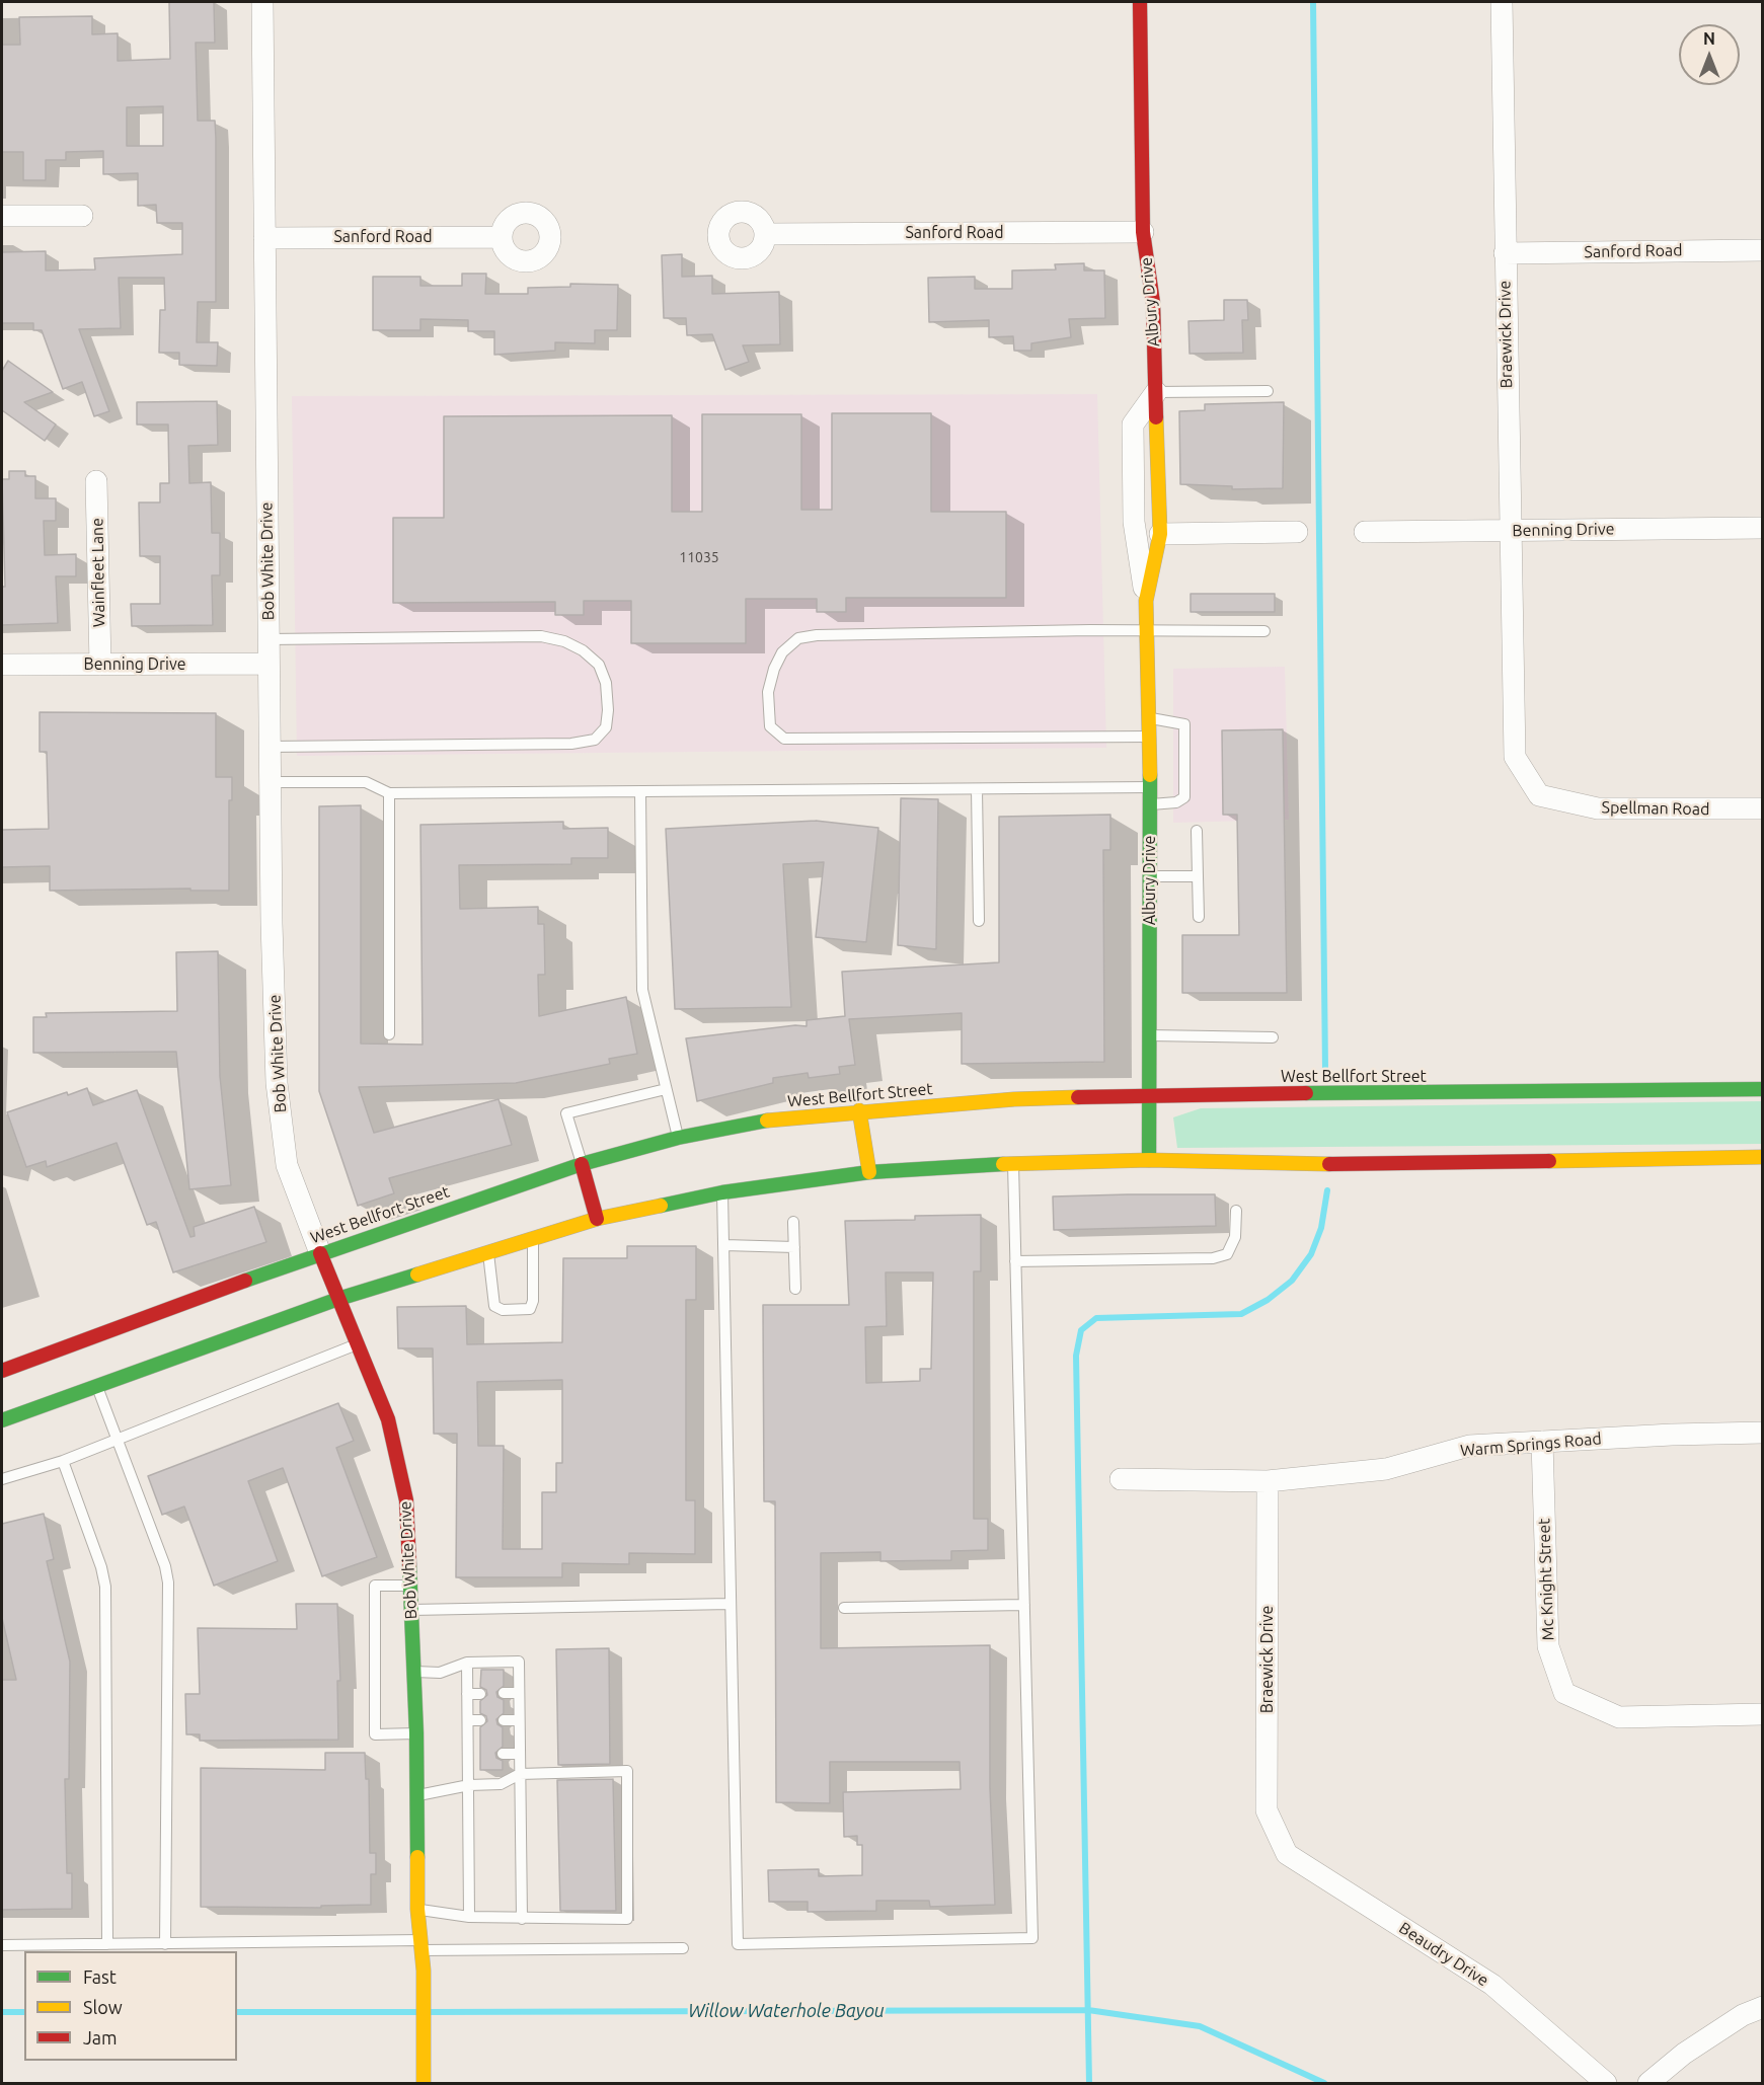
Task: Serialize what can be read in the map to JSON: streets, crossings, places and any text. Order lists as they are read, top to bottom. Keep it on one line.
{"streets":{"main road":["Albury Drive","Bob White Drive","West Bellfort Street"],"street":["Sanford Road","Braewick Drive","Benning Drive","Wainfleet Lane","Spellman Road","Warm Springs Road","Mc Knight Street","Beaudry Drive"]},"crossings":[["Sanford Road","Albury Drive"],["Sanford Road","Braewick Drive"],["Sanford Road","Bob White Drive"],["Albury Drive","West Bellfort Street"],["Braewick Drive","Benning Drive"],["Braewick Drive","Spellman Road"],["Braewick Drive","Warm Springs Road"],["Braewick Drive","Beaudry Drive"],["Benning Drive","Bob White Drive"],["Benning Drive","Wainfleet Lane"],["Bob White Drive","West Bellfort Street"],["Warm Springs Road","Mc Knight Street"]],"water":["Willow Waterhole Bayou"],"house_numbers":["11035"],"legend":["Fast","Slow","Jam"],"north":"top"}
